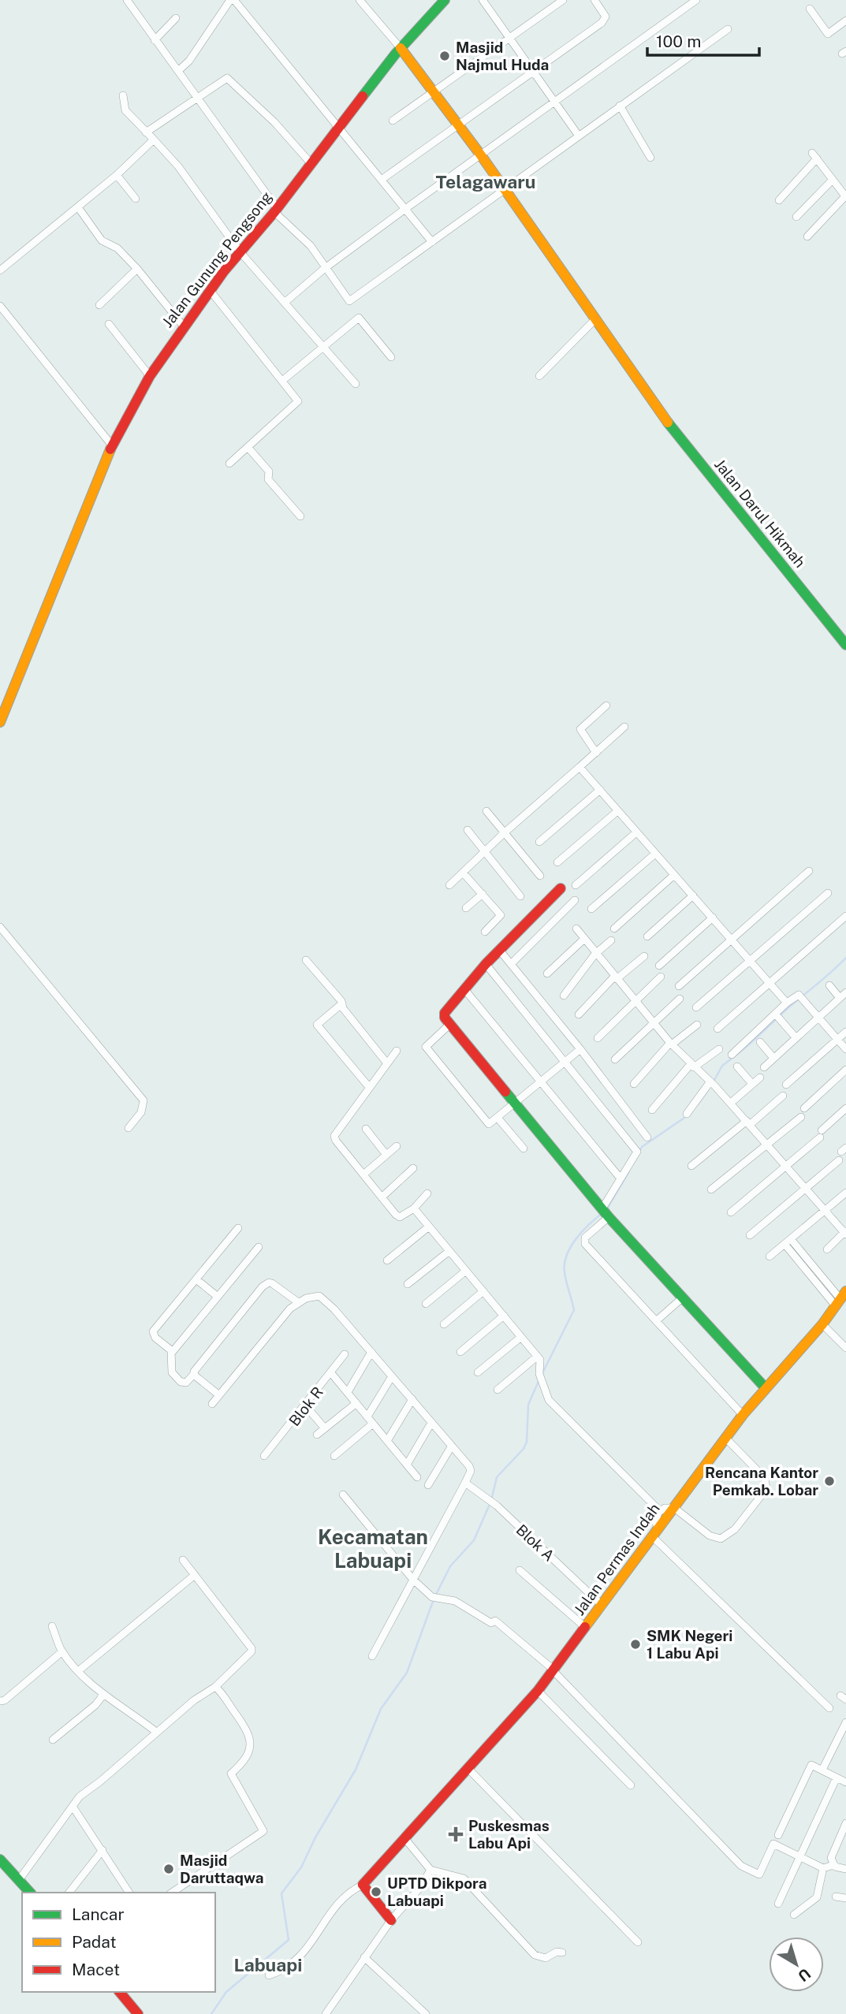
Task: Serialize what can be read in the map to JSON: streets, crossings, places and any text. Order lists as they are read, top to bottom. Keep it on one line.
{"streets":{"main road":["Jalan Gunung Pengsong","Jalan Darul Hikmah","Jalan Permas Indah"],"street":["Blok R","Blok A"]},"crossings":[["Jalan Gunung Pengsong","Jalan Darul Hikmah"],["Blok A","Jalan Permas Indah"]],"districts":["Telagawaru","Kecamatan Labuapi","Labuapi"],"places":{"other":["Masjid Najmul Huda","Rencana Kantor Pemkab. Lobar","SMK Negeri 1 Labu Api","Masjid Daruttaqwa","UPTD Dikpora Labuapi"],"health":["Puskesmas Labu Api"]},"legend":["Lancar","Padat","Macet"],"scale_bar":"100 m","north":"bottom right"}
